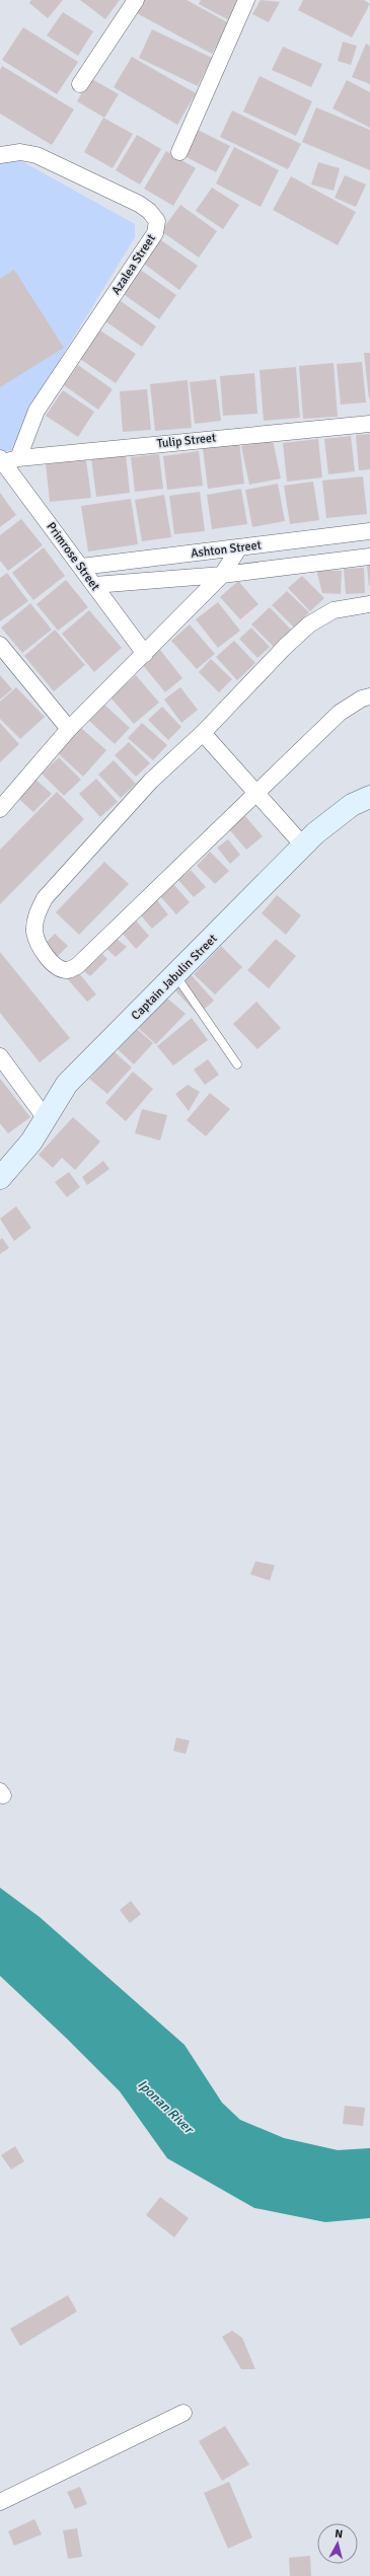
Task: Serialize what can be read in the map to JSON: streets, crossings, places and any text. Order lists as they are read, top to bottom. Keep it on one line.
{"streets":{"street":["Azalea Street","Tulip Street","Ashton Street","Primrose Street","Captain Jabulin Street"]},"crossings":[["Azalea Street","Tulip Street"],["Azalea Street","Primrose Street"],["Tulip Street","Primrose Street"],["Ashton Street","Primrose Street"]],"water":["Iponan River"],"north":"top"}
